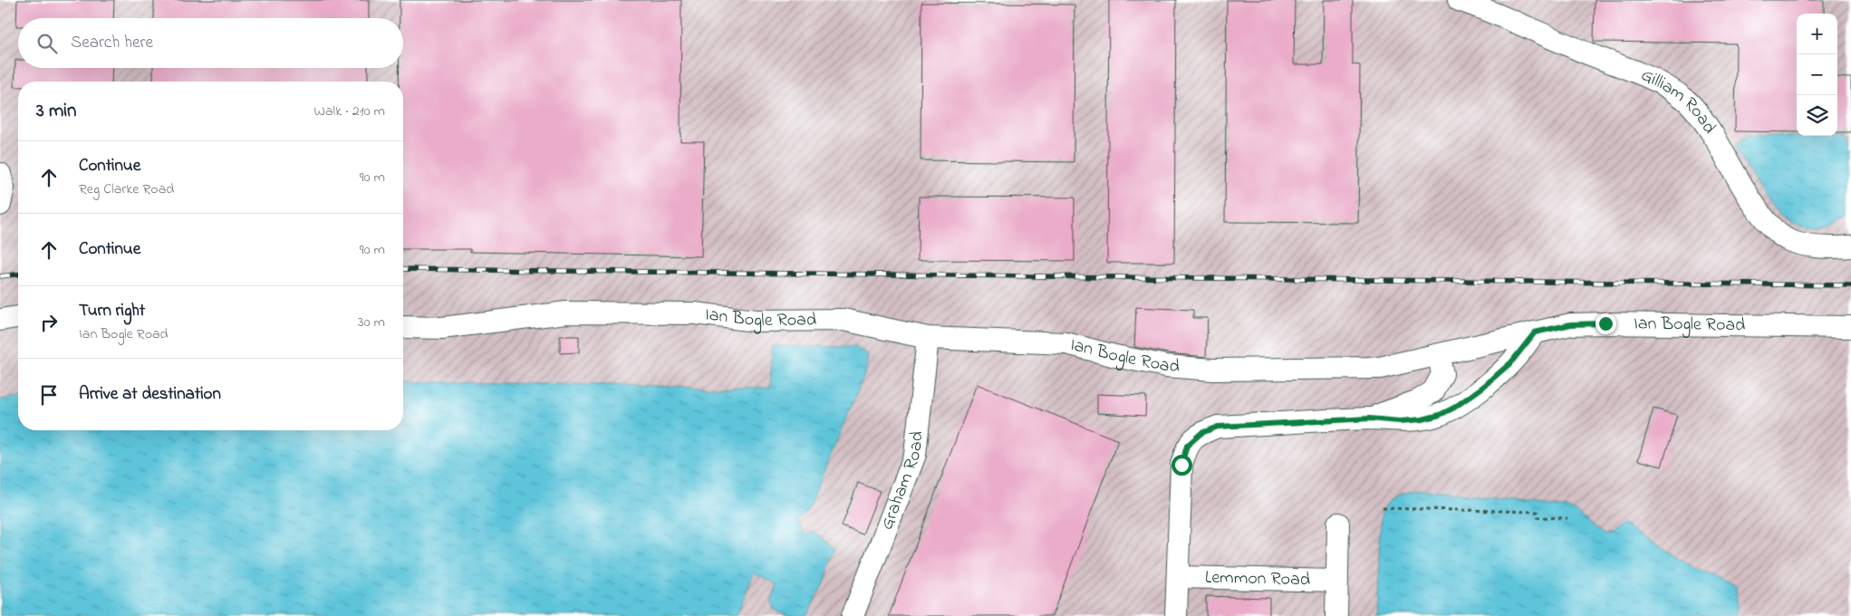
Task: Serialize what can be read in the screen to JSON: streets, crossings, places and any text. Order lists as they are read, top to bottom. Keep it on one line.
{"streets":{"street":["Gilliam Road","Ian Bogle Road","Graham Road","Lemmon Road"]},"crossings":[["Ian Bogle Road","Graham Road"]],"page":{"map_buttons":["+","−"],"search":"Search here","heading":["3 min","Walk · 210 m"],"list":[["Continue","Reg Clarke Road","90 m"],["Continue","90 m"],["Turn right","Ian Bogle Road","30 m"],"Arrive at destination"]}}
